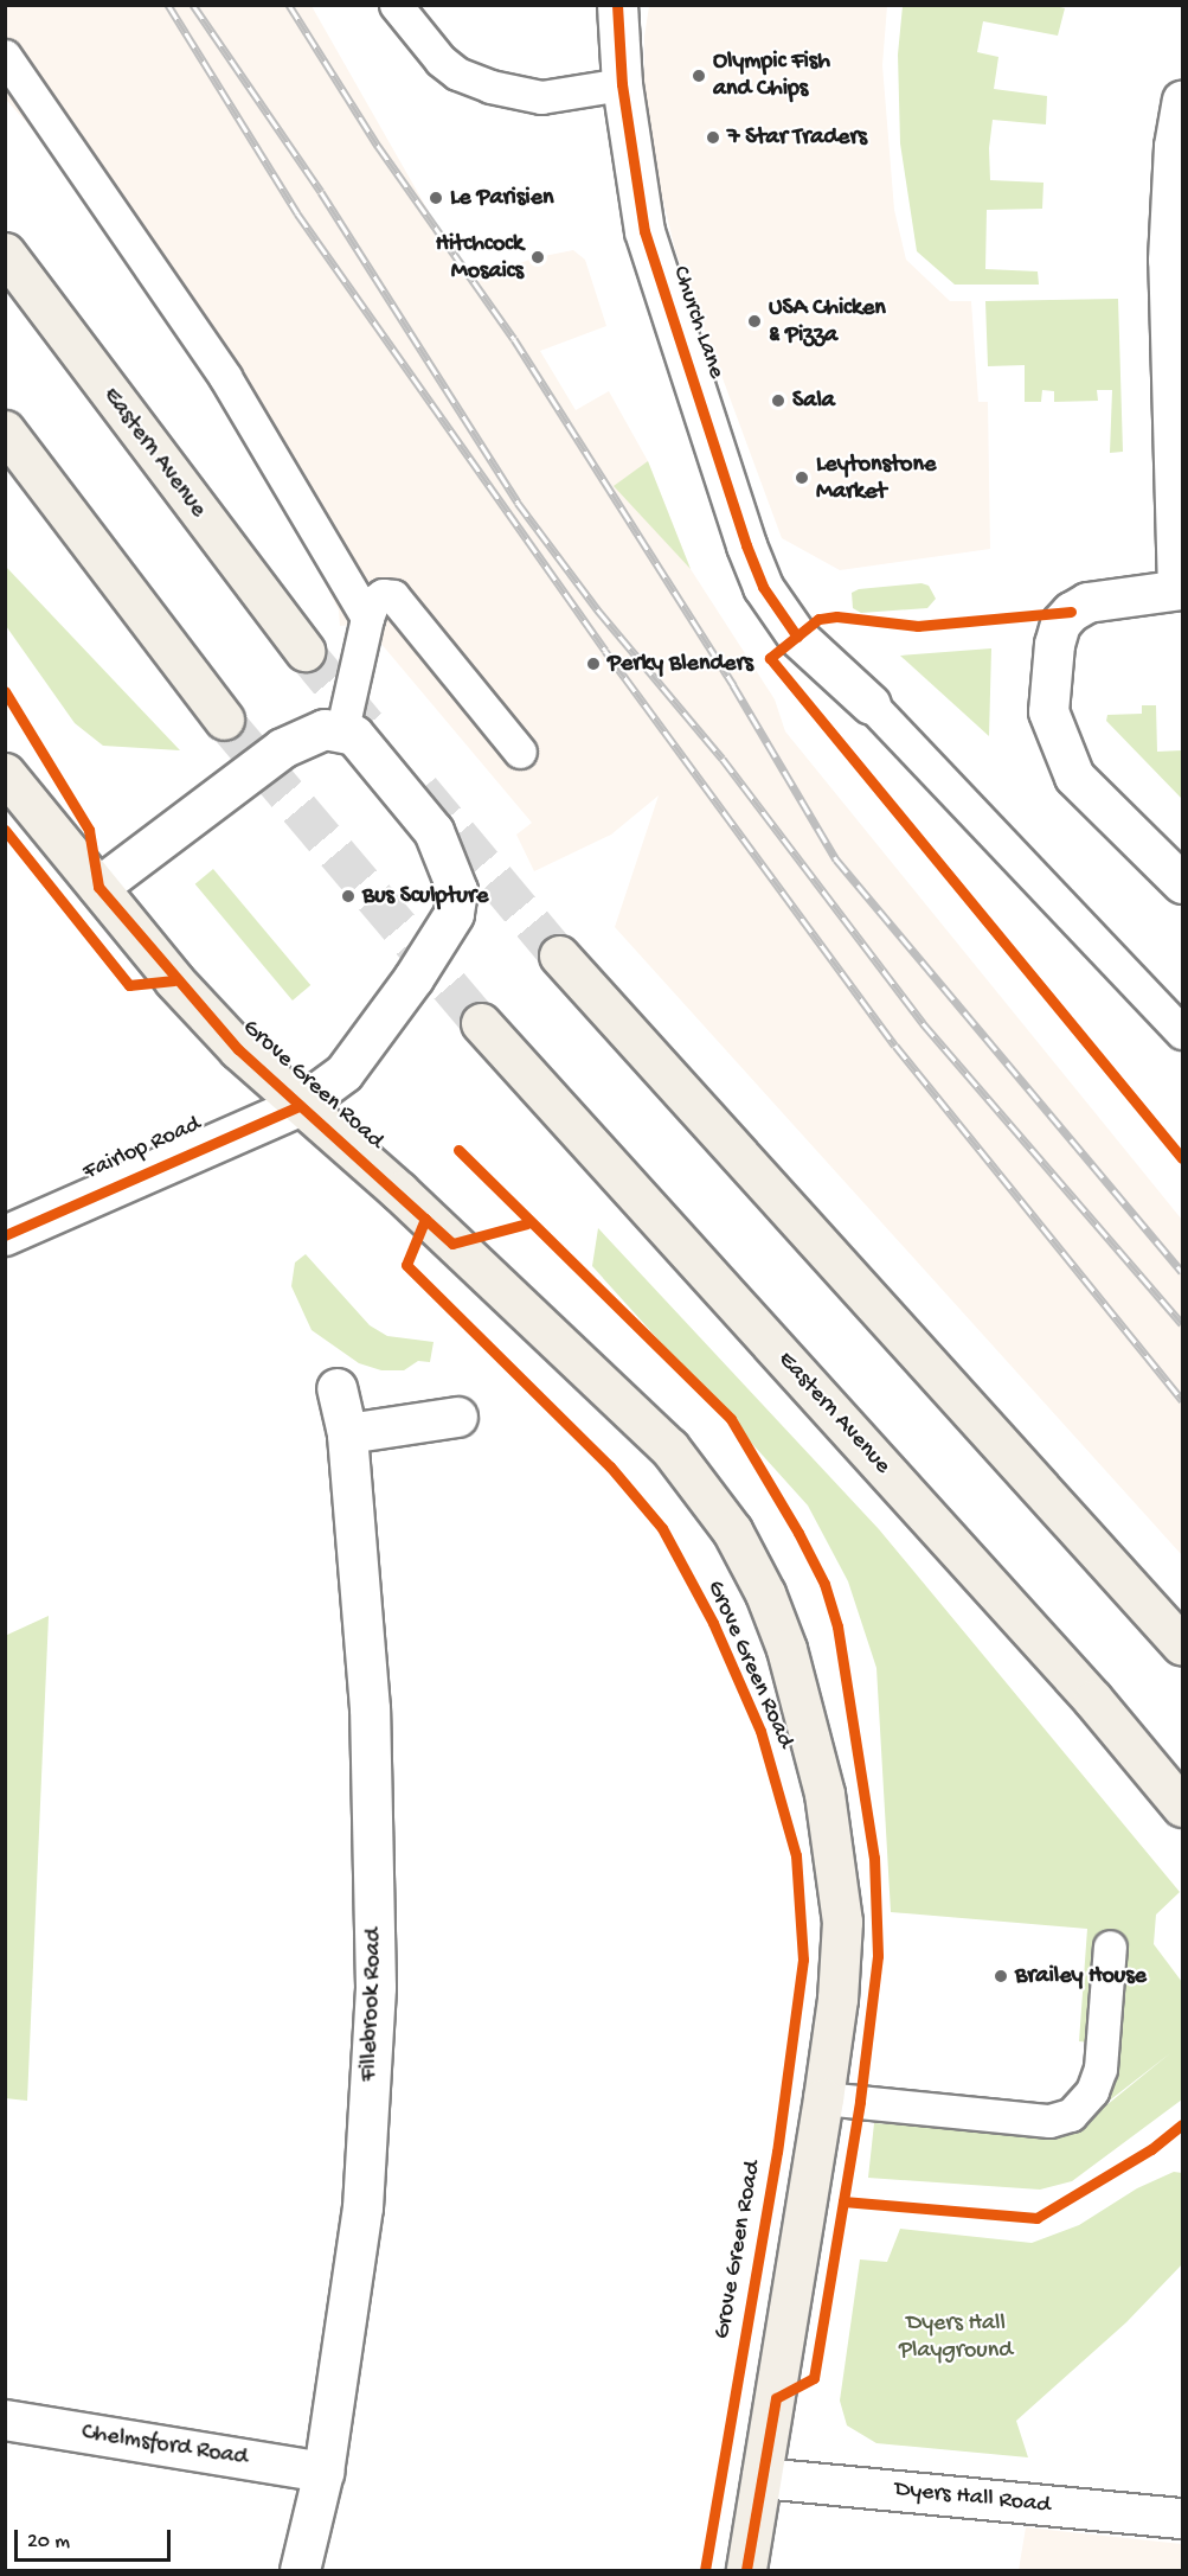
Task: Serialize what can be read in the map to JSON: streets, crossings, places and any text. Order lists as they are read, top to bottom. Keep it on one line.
{"streets":{"main road":["Eastern Avenue","Grove Green Road"],"street":["Church Lane","Fairlop Road","Fillebrook Road","Chelmsford Road","Dyers Hall Road"]},"crossings":[["Grove Green Road","Fairlop Road"],["Grove Green Road","Dyers Hall Road"],["Fillebrook Road","Chelmsford Road"]],"parks":["Dyers Hall Playground"],"places":["Olympic Fish and Chips","7 Star Traders","Le Parisien","Hitchcock Mosaics","USA Chicken & Pizza","Sala","Leytonstone Market","Perky Blenders","Bus Sculpture","Brailey House"],"scale_bar":"20 m"}
